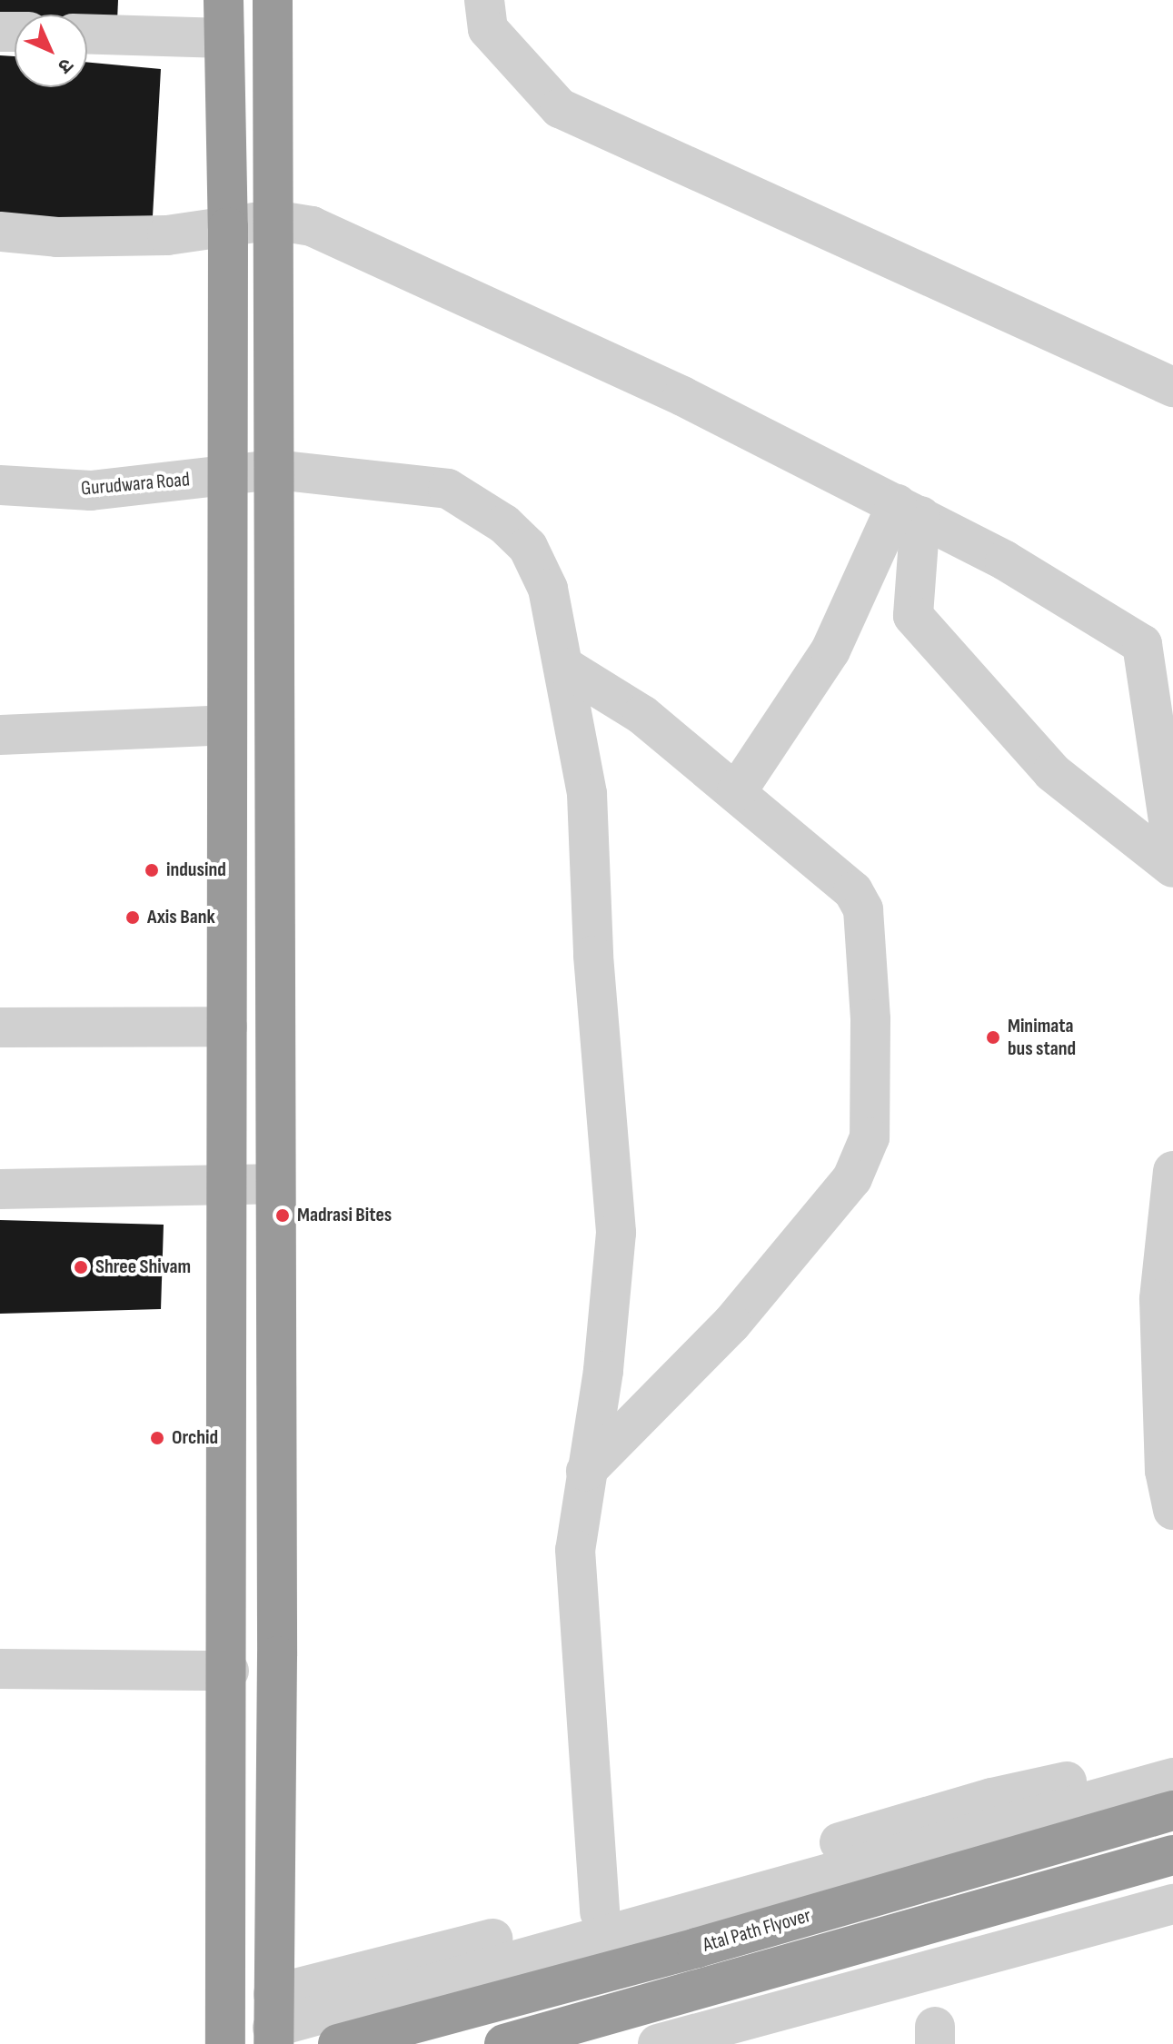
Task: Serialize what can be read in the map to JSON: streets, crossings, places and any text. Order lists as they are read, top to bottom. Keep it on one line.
{"streets":{"highway":["Atal Path Flyover"],"street":["Gurudwara Road"]},"places":["indusind","Axis Bank","Minimata bus stand","Madrasi Bites","Shree Shivam","Orchid"],"north":"bottom right"}
